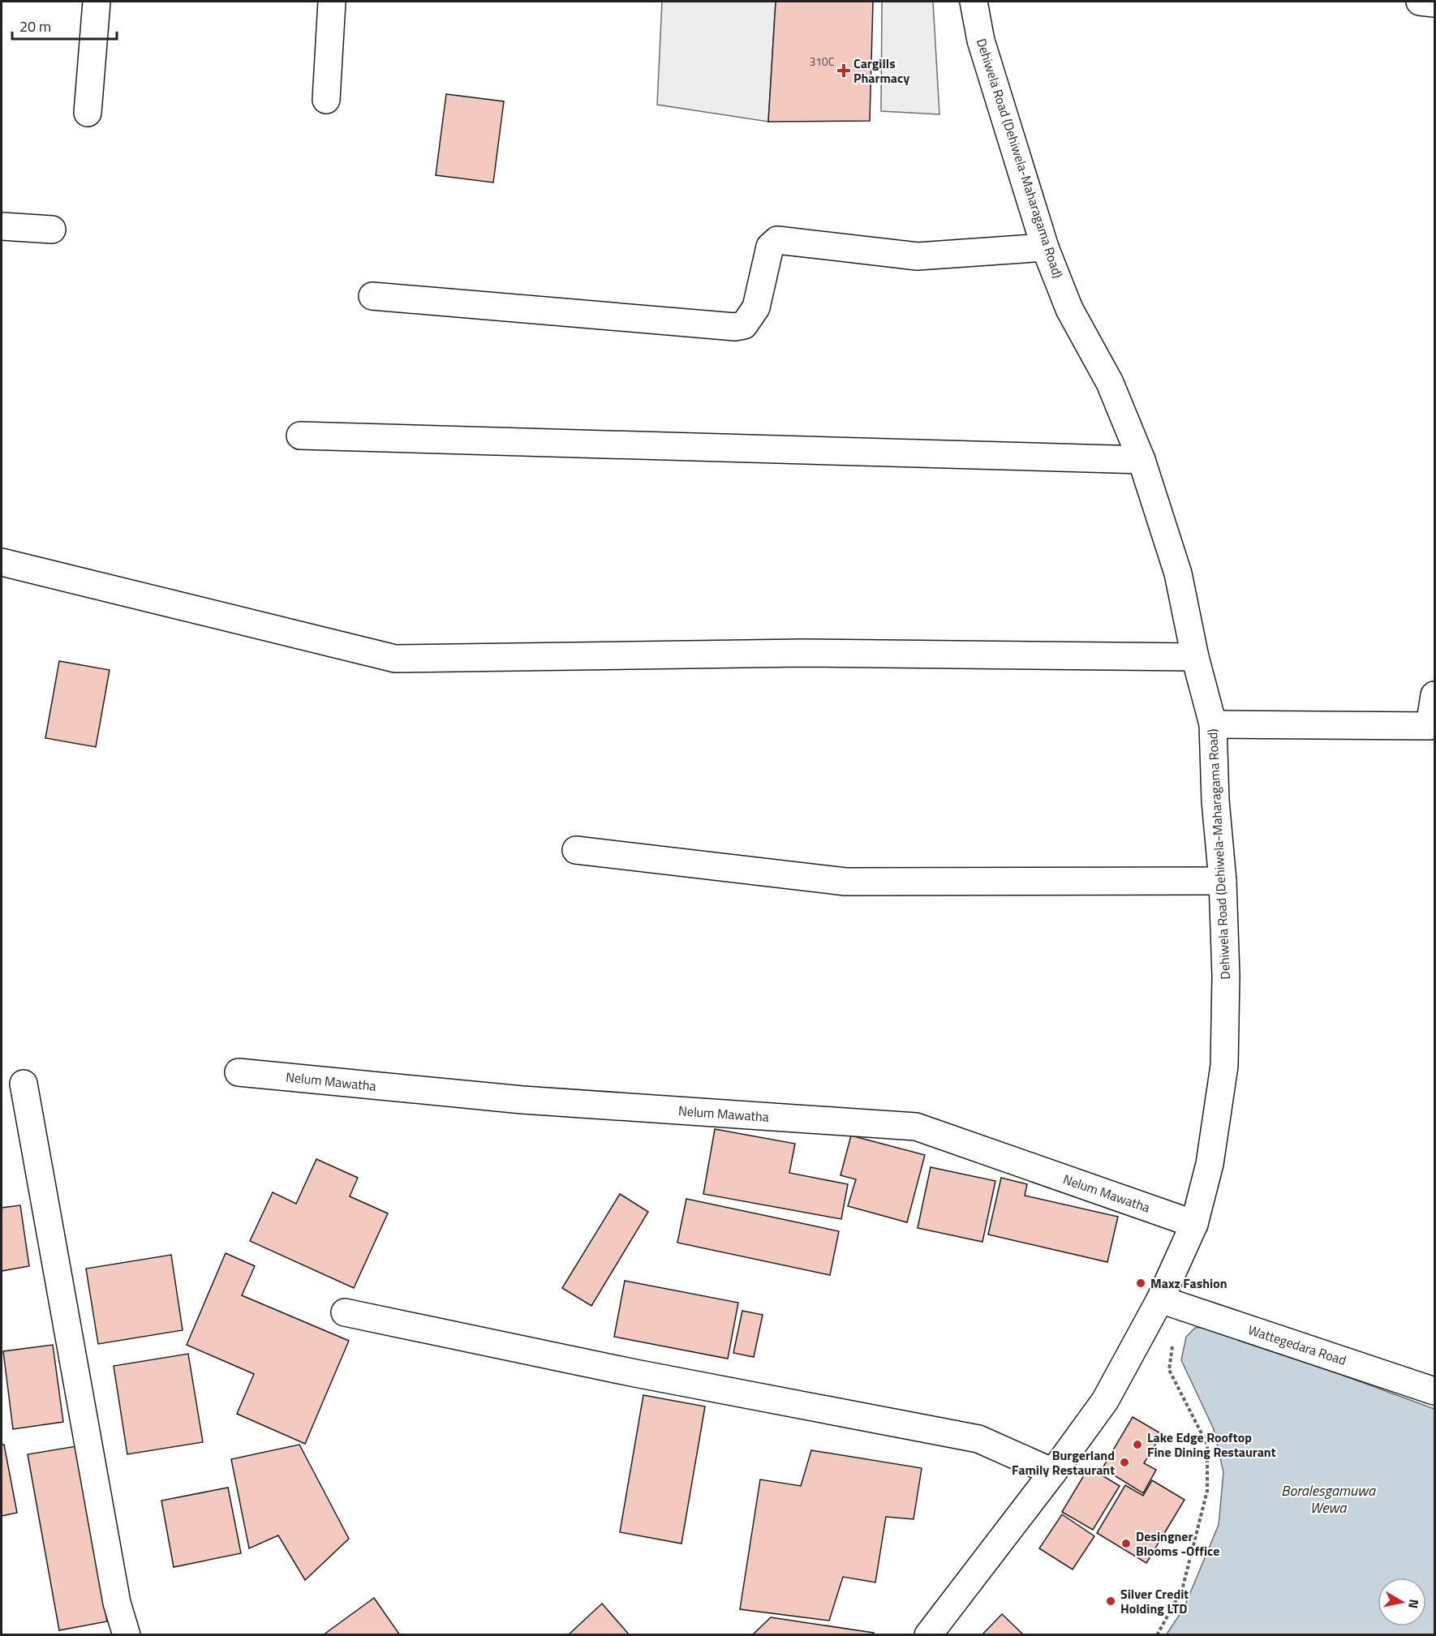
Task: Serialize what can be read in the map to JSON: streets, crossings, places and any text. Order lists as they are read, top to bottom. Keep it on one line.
{"streets":{"street":["Dehiwela Road (Dehiwela-Maharagama Road)","Nelum Mawatha","Wattegedara Road"]},"crossings":[["Dehiwela Road (Dehiwela-Maharagama Road)","Nelum Mawatha"],["Dehiwela Road (Dehiwela-Maharagama Road)","Wattegedara Road"]],"water":["Boralesgamuwa Wewa"],"places":{"health":["Cargills Pharmacy"],"other":["Maxz Fashion","Lake Edge Rooftop Fine Dining Restaurant","Burgerland Family Restaurant","Desingner Blooms -Office","Silver Credit Holding LTD"]},"house_numbers":["310C"],"scale_bar":"20 m","north":"right"}
